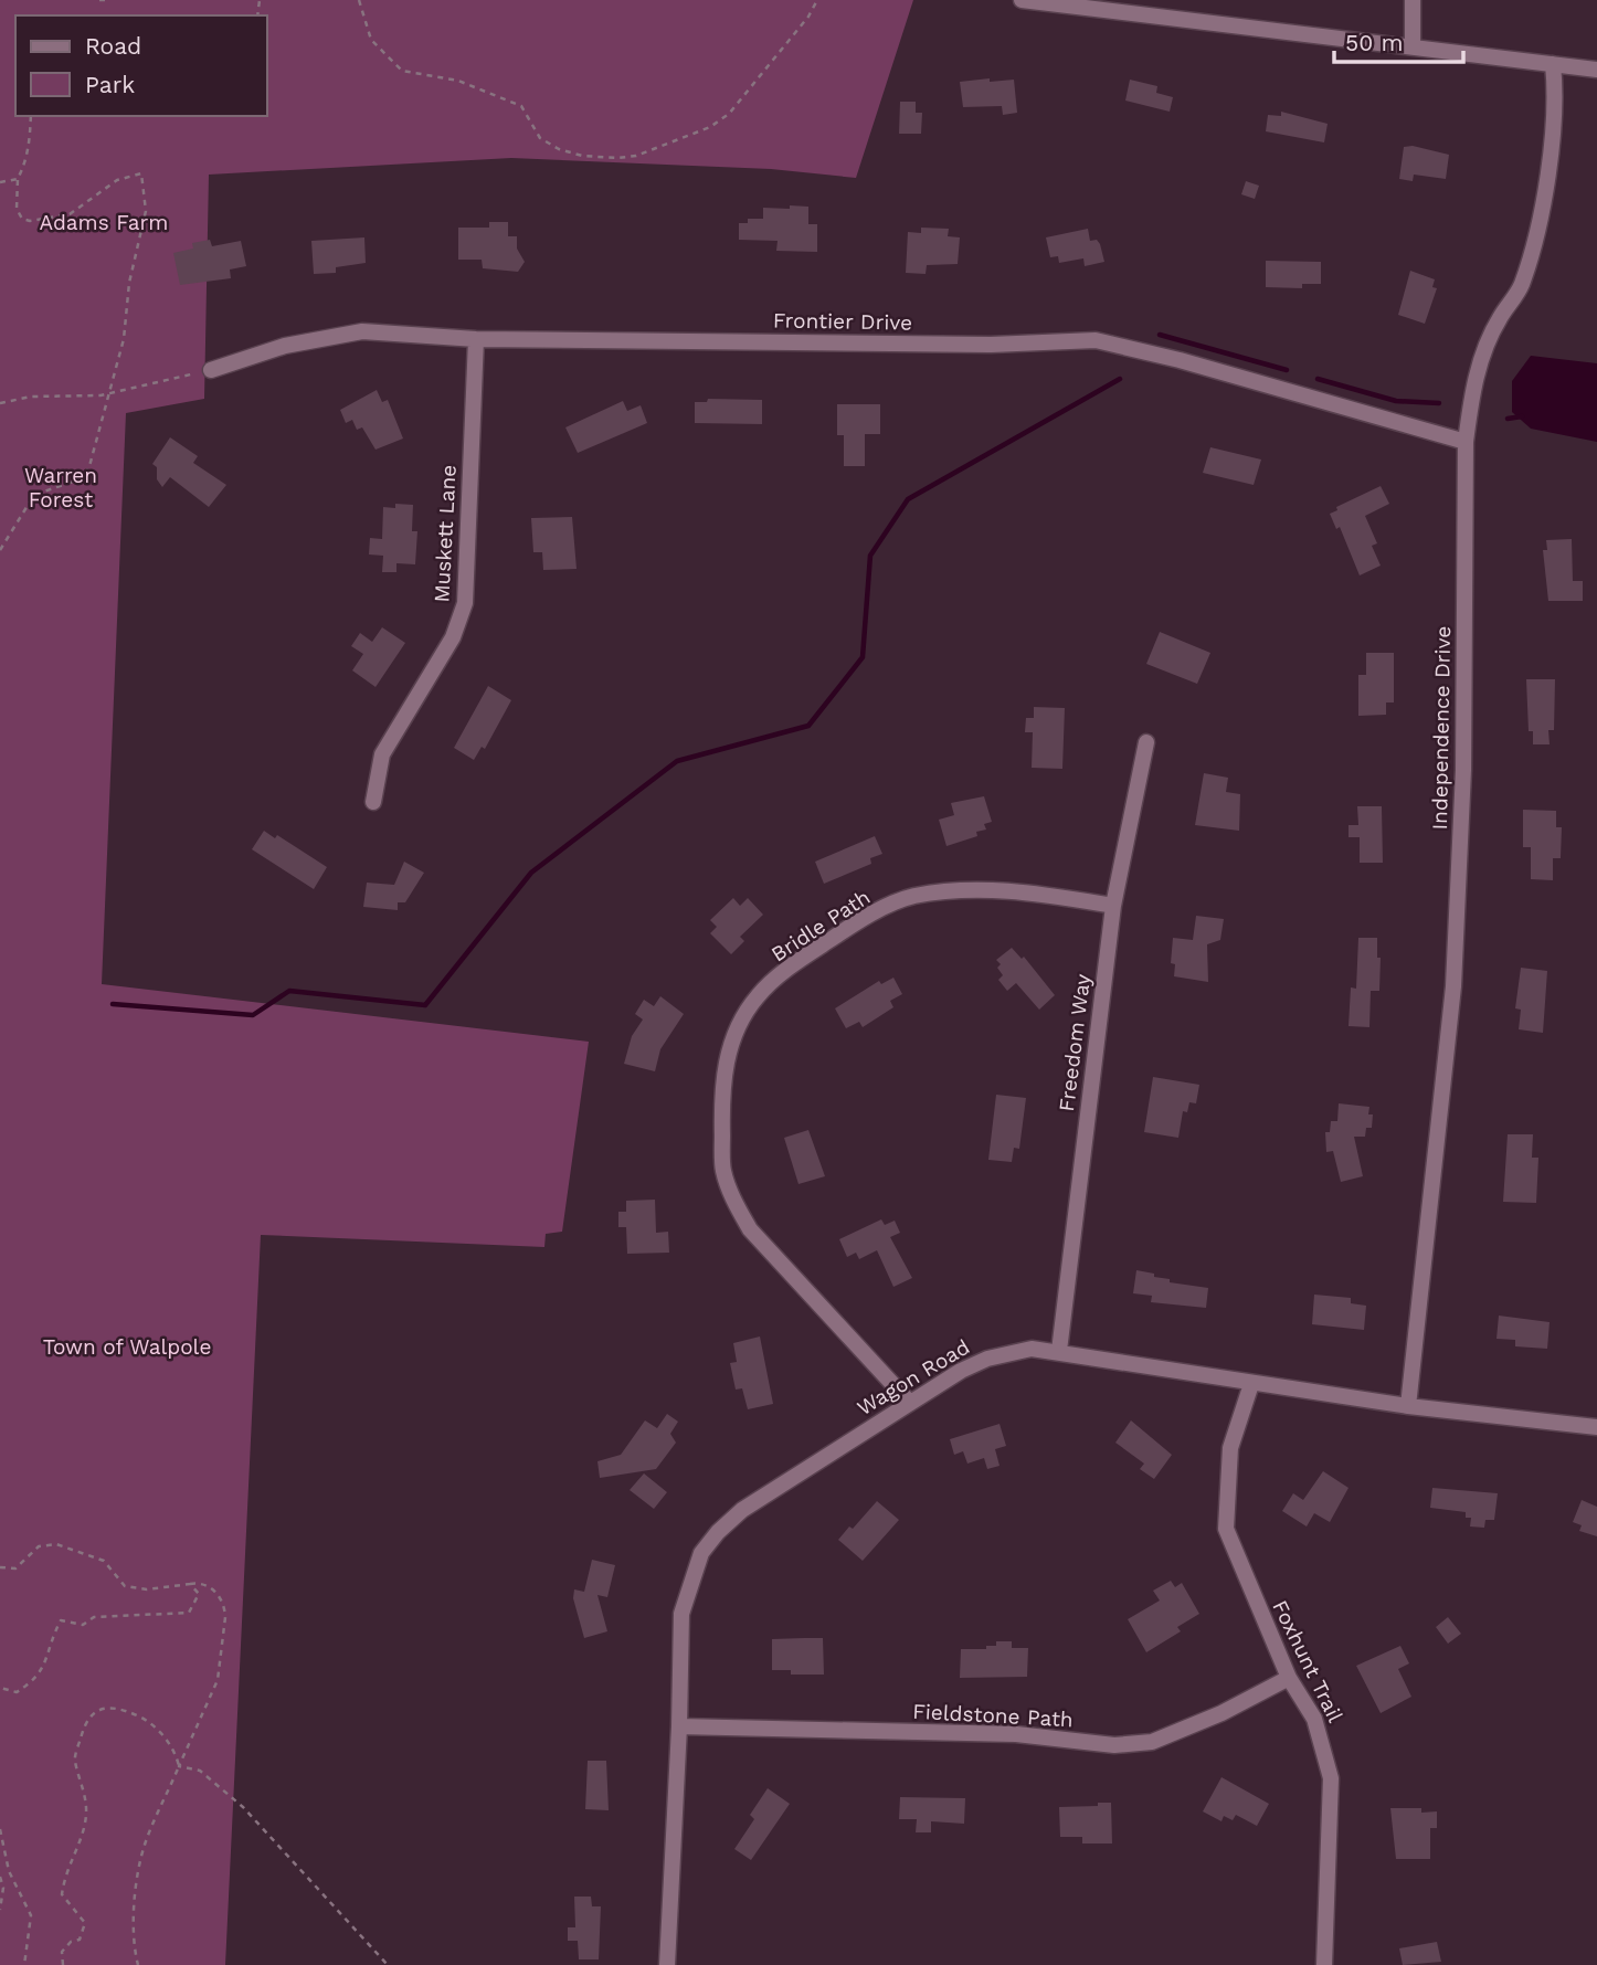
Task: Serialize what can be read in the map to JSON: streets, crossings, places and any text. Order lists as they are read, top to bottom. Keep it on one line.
{"streets":{"street":["Frontier Drive","Muskett Lane","Independence Drive","Bridle Path","Freedom Way","Wagon Road","Foxhunt Trail","Fieldstone Path"]},"crossings":[["Frontier Drive","Muskett Lane"],["Frontier Drive","Independence Drive"],["Independence Drive","Wagon Road"],["Bridle Path","Freedom Way"],["Bridle Path","Wagon Road"],["Freedom Way","Wagon Road"],["Wagon Road","Foxhunt Trail"],["Wagon Road","Fieldstone Path"],["Foxhunt Trail","Fieldstone Path"]],"parks":["Adams Farm","Warren Forest","Town of Walpole"],"legend":["Road","Park"],"scale_bar":"50 m"}
